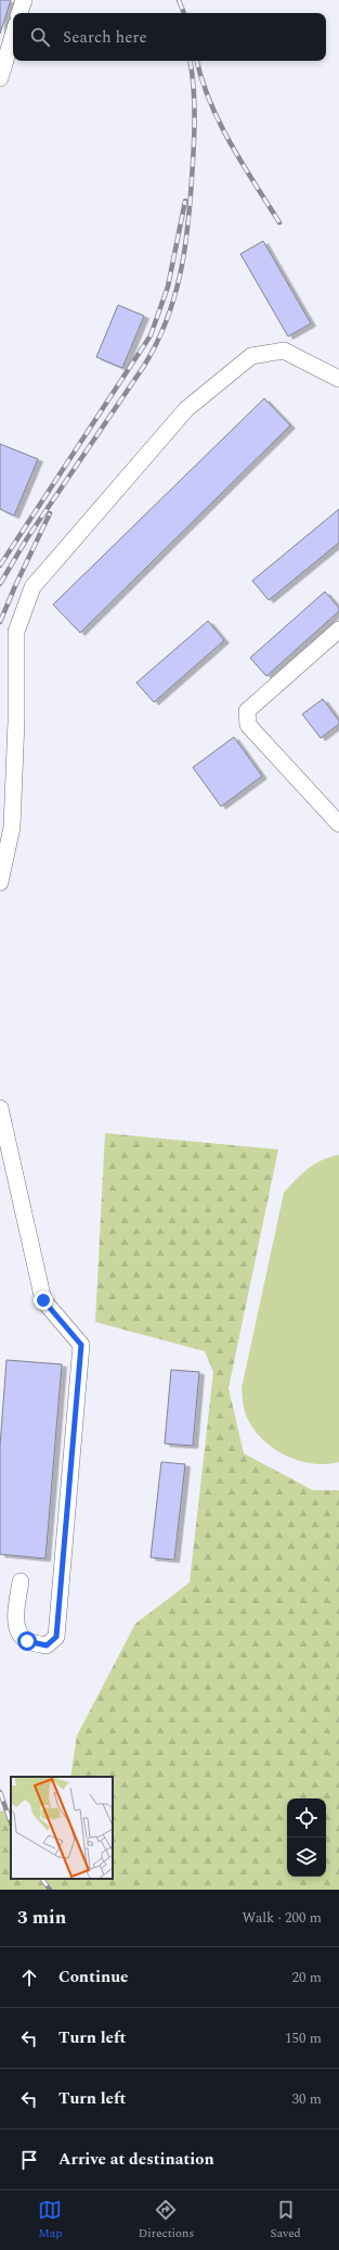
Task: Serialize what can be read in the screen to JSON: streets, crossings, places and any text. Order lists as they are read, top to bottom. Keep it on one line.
{"page":{"search":"Search here","heading":["3 min","Walk · 200 m"],"list":[["Continue","20 m"],["Turn left","150 m"],["Turn left","30 m"],"Arrive at destination"],"nav":["Map","Directions","Saved"]}}
